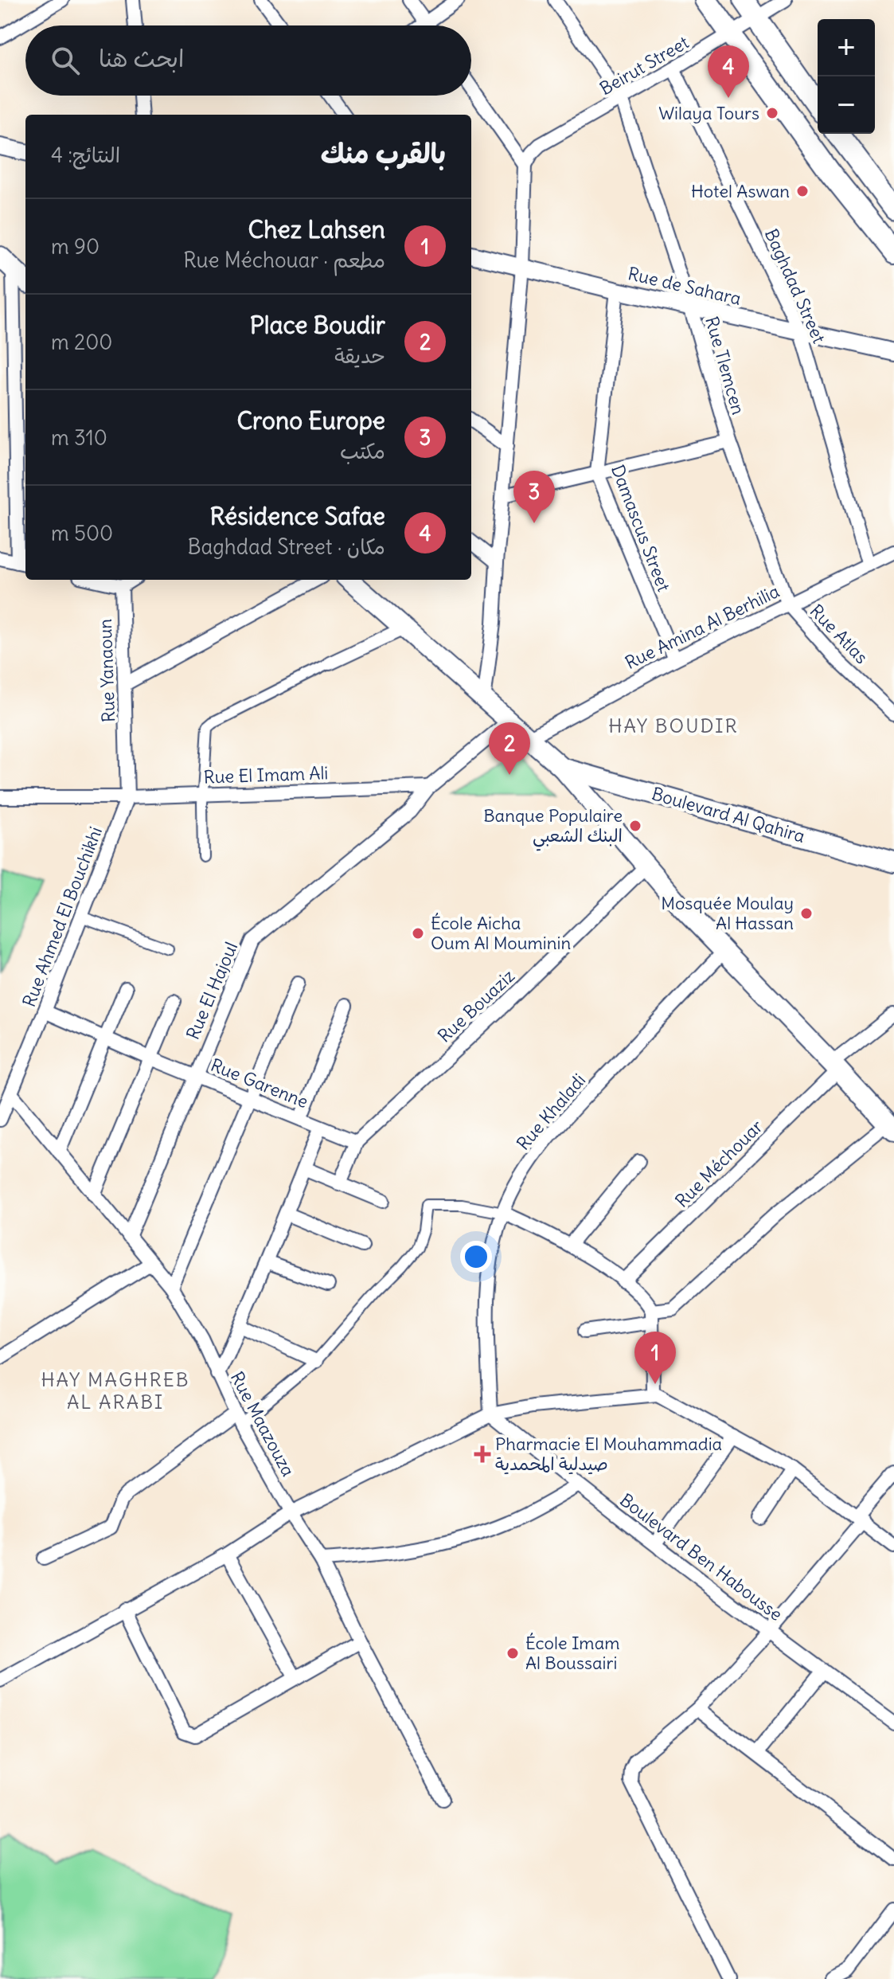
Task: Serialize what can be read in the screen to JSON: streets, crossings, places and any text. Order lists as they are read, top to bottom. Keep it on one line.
{"streets":{"main road":["Boulevard Al Qahira"],"street":["Beirut Street","Rue de Sahara","Baghdad Street","Rue Tlemcen","Damascus Street","Rue Amina Al Berhilia","Rue Atlas","Rue Yanaoun","Rue El Imam Ali","Rue Ahmed El Bouchikhi","Rue El Hajoul","Rue Bouaziz","Rue Garenne","Rue Khaladi","Rue Méchouar","Rue Maazouza","Boulevard Ben Habousse"]},"crossings":[["Beirut Street","Baghdad Street"],["Beirut Street","Rue Tlemcen"],["Rue de Sahara","Baghdad Street"],["Rue de Sahara","Rue Tlemcen"],["Rue de Sahara","Damascus Street"],["Baghdad Street","Rue Amina Al Berhilia"],["Rue Tlemcen","Rue Amina Al Berhilia"],["Rue Tlemcen","Rue Atlas"],["Damascus Street","Rue Amina Al Berhilia"],["Rue Amina Al Berhilia","Rue Atlas"],["Rue Yanaoun","Rue El Imam Ali"],["Rue Yanaoun","Rue Ahmed El Bouchikhi"],["Rue El Imam Ali","Rue Ahmed El Bouchikhi"],["Rue El Imam Ali","Rue El Hajoul"],["Rue Ahmed El Bouchikhi","Rue Garenne"],["Rue Ahmed El Bouchikhi","Rue Maazouza"],["Rue El Hajoul","Rue Garenne"],["Rue El Hajoul","Rue Maazouza"],["Rue Bouaziz","Rue Garenne"],["Rue Khaladi","Boulevard Ben Habousse"]],"districts":["HAY BOUDIR","HAY MAGHREB AL ARABI"],"places":{"other":["Wilaya Tours","Hotel Aswan","Banque Populaire البنك الشعبي","Mosquée Moulay Al Hassan","École Aicha Oum Al Mouminin","École Imam Al Boussairi"],"health":["Pharmacie El Mouhammadia صيدلية المحمدية"]},"page":{"map_buttons":["+","−"],"search":"ابحث هنا","pins":["4","3","2","1"],"heading":["بالقرب منك","النتائج: 4"],"list":[{"mark":"1","name":"Chez Lahsen","note":"مطعم · Rue Méchouar","value":"90 m"},{"mark":"2","name":"Place Boudir","note":"حديقة","value":"200 m"},{"mark":"3","name":"Crono Europe","note":"مكتب","value":"310 m"},{"mark":"4","name":"Résidence Safae","note":"مكان · Baghdad Street","value":"500 m"}]}}
